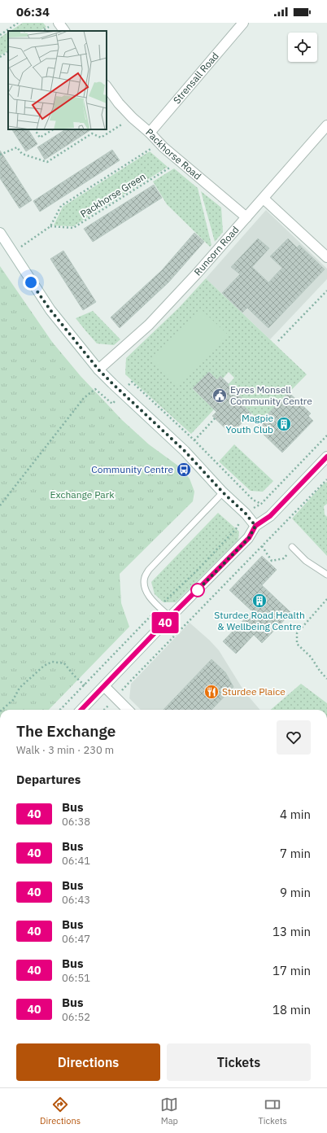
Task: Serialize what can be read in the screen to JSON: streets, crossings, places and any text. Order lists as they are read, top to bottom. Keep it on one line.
{"streets":{"street":["Strensall Road","Packhorse Road","Runcorn Road"],"path":["Packhorse Green"]},"crossings":[["Strensall Road","Packhorse Road"],["Packhorse Road","Packhorse Green"],["Packhorse Road","Runcorn Road"]],"parks":["Exchange Park"],"places":{"public building":["Eyres Monsell Community Centre"],"building":["Magpie Youth Club","Sturdee Road Health & Wellbeing Centre"],"bus stop":["Community Centre"],"restaurant":["Sturdee Plaice"]},"lines":["bus line 40"],"page":{"status":"06:34","on_map":"40","heading":[["The Exchange","Walk · 3 min · 230 m"],"Departures"],"list":[{"mark":"40","name":"Bus","note":"06:38","value":"4 min"},{"mark":"40","name":"Bus","note":"06:41","value":"7 min"},{"mark":"40","name":"Bus","note":"06:43","value":"9 min"},{"mark":"40","name":"Bus","note":"06:47","value":"13 min"},{"mark":"40","name":"Bus","note":"06:51","value":"17 min"},{"mark":"40","name":"Bus","note":"06:52","value":"18 min"}],"buttons":["Directions","Tickets"],"tabs":["Directions","Map","Tickets"]}}
